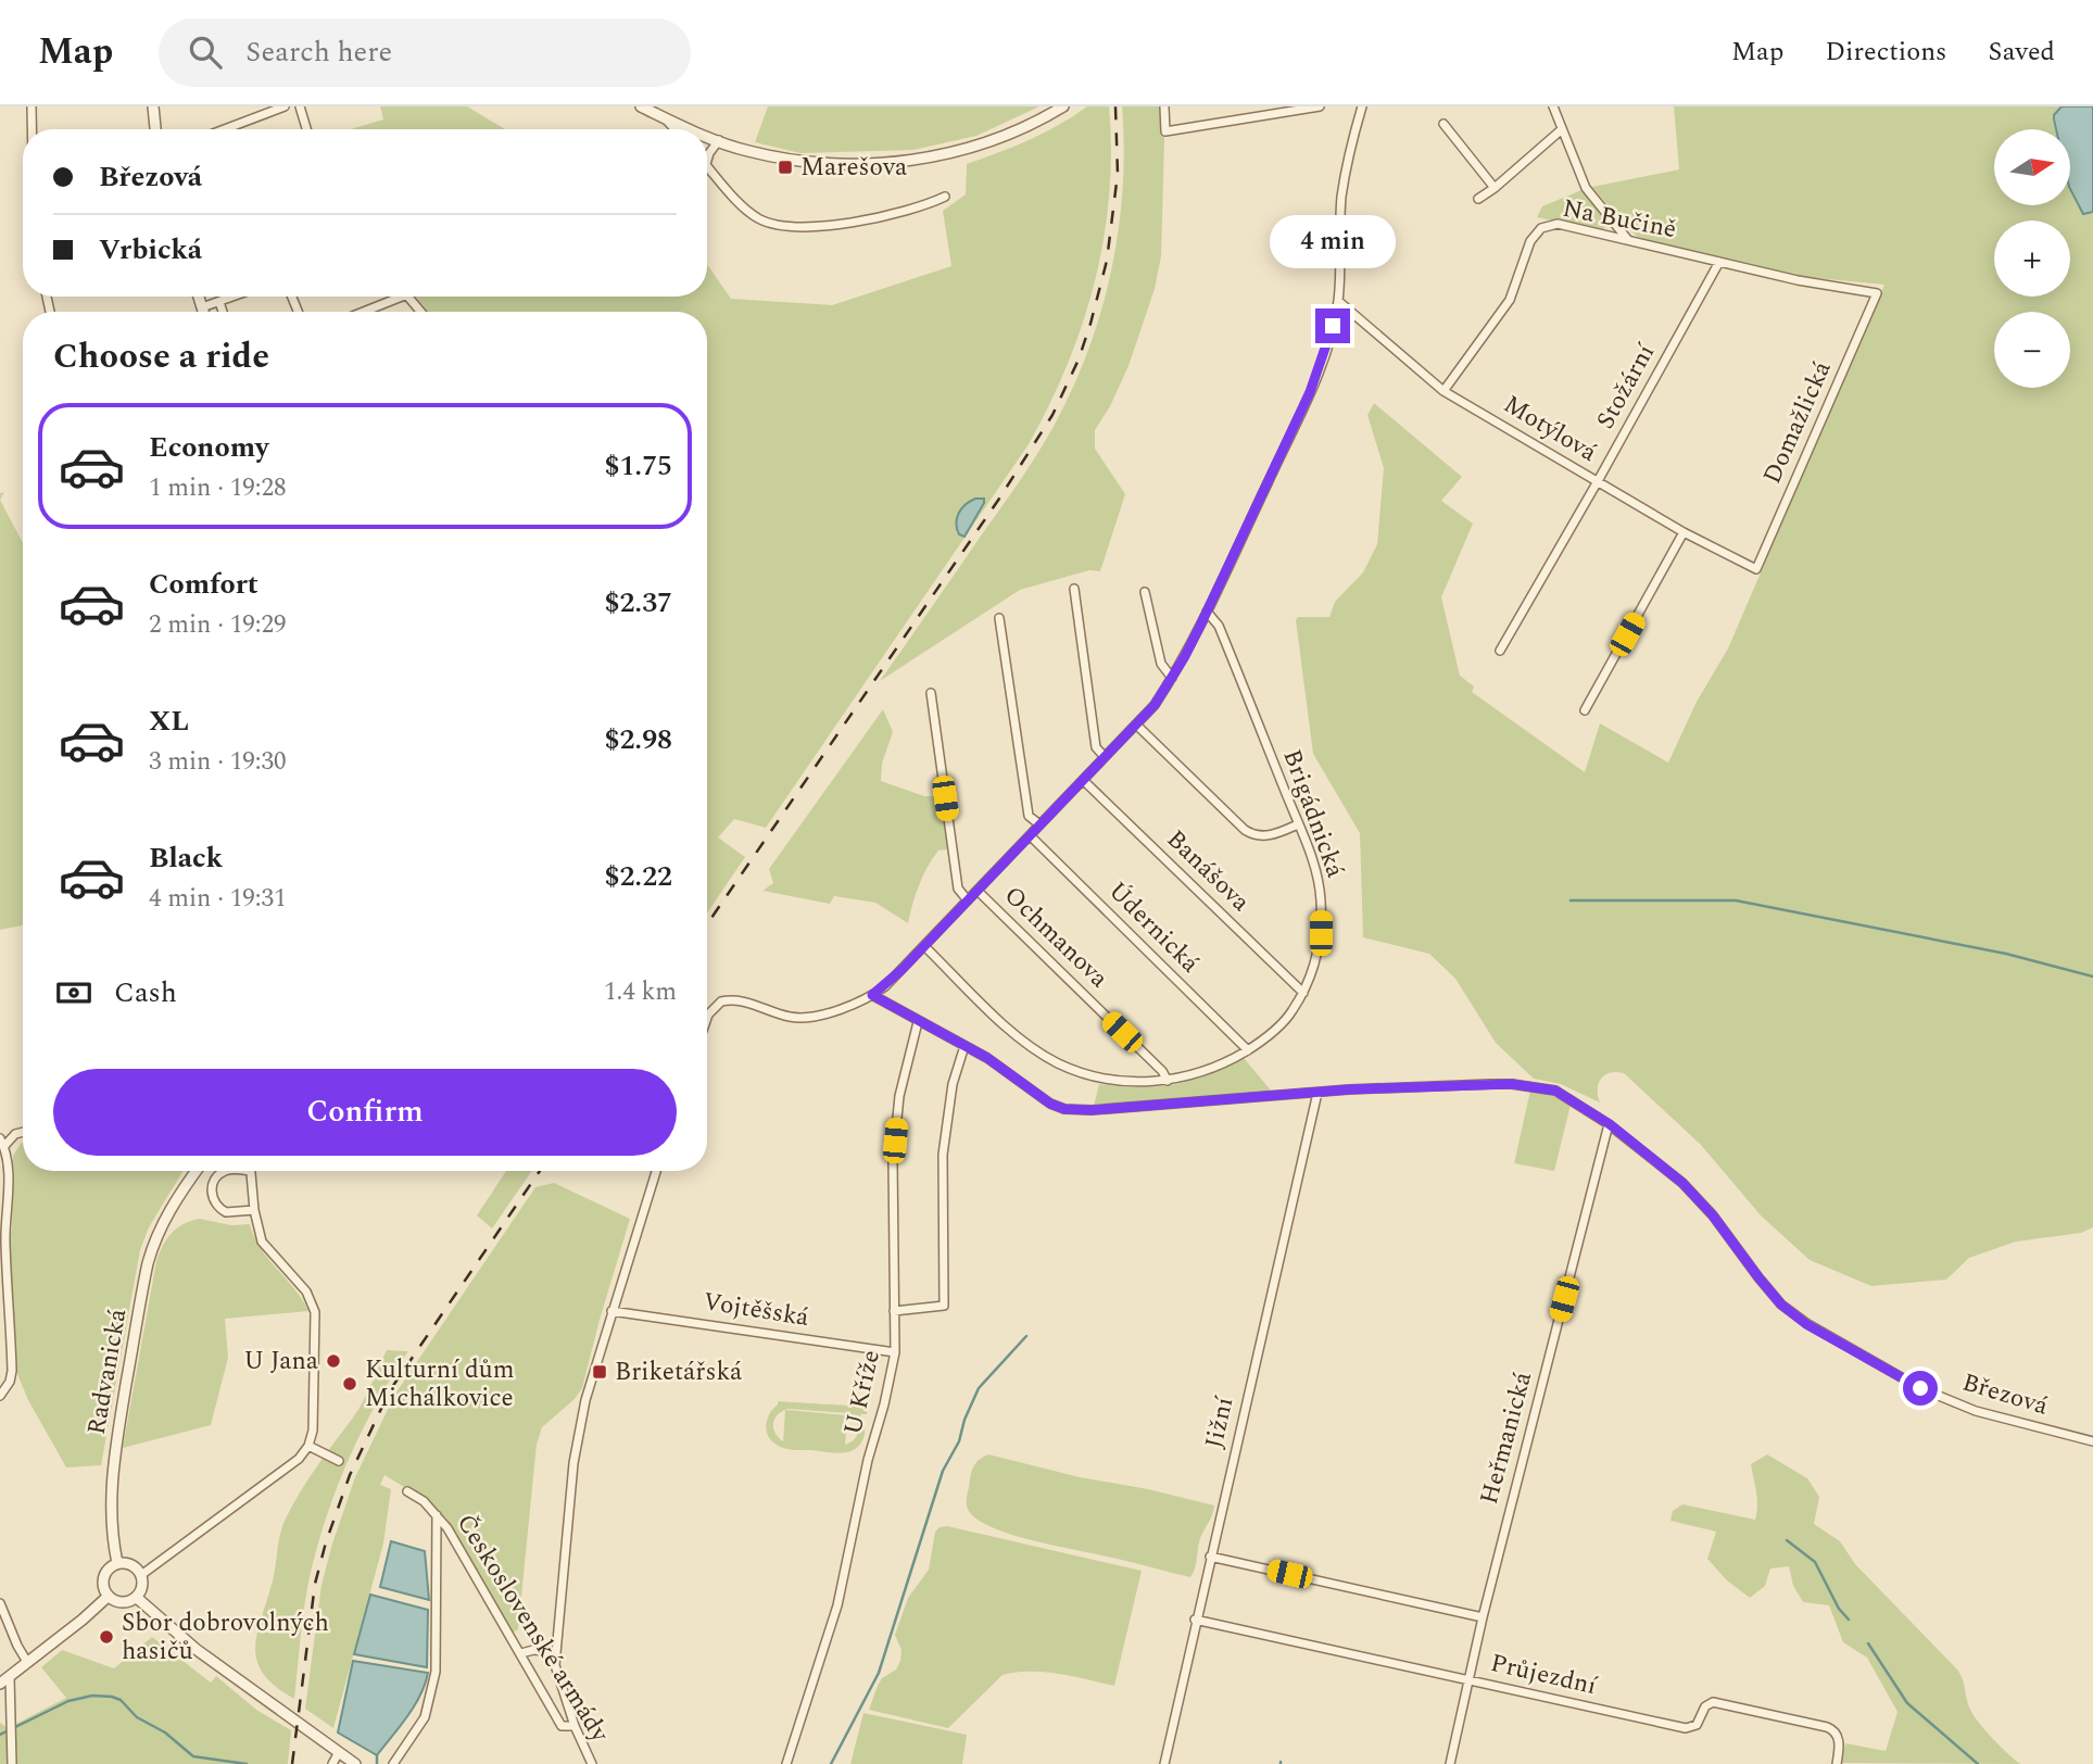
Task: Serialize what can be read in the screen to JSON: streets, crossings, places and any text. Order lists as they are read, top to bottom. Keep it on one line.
{"streets":{"street":["Na Bučině","Stožární","Domažlická","Motýlová","Brigádnická","Banášova","Údernická","Ochmanova","Vojtěšská","Radvanická","U Kříže","Březová","Jižní","Heřmanická","Československé armády","Průjezdní"]},"crossings":[["Na Bučině","Stožární"],["Na Bučině","Domažlická"],["Na Bučině","Motýlová"],["Stožární","Motýlová"],["Domažlická","Motýlová"],["Brigádnická","Banášova"],["Brigádnická","Údernická"],["Brigádnická","Ochmanova"],["Vojtěšská","U Kříže"],["U Kříže","Březová"],["Březová","Jižní"],["Březová","Heřmanická"],["Jižní","Průjezdní"],["Heřmanická","Průjezdní"]],"places":{"transit":["Marešova","Briketářská"],"other":["U Jana","Kulturní dům Michálkovice","Sbor dobrovolných hasičů"]},"north":"right","page":{"header":"Map","search":"Search here","nav":["Map","Directions","Saved"],"map_buttons":["+","−"],"banner":["Březová","Vrbická"],"bubble":"4 min","heading":"Choose a ride","list":[{"name":"Economy","note":"1 min · 19:28","value":"$1.75"},{"name":"Comfort","note":"2 min · 19:29","value":"$2.37"},{"name":"XL","note":"3 min · 19:30","value":"$2.98"},{"name":"Black","note":"4 min · 19:31","value":"$2.22"}],"pay":["Cash","1.4 km"],"buttons":"Confirm"}}
